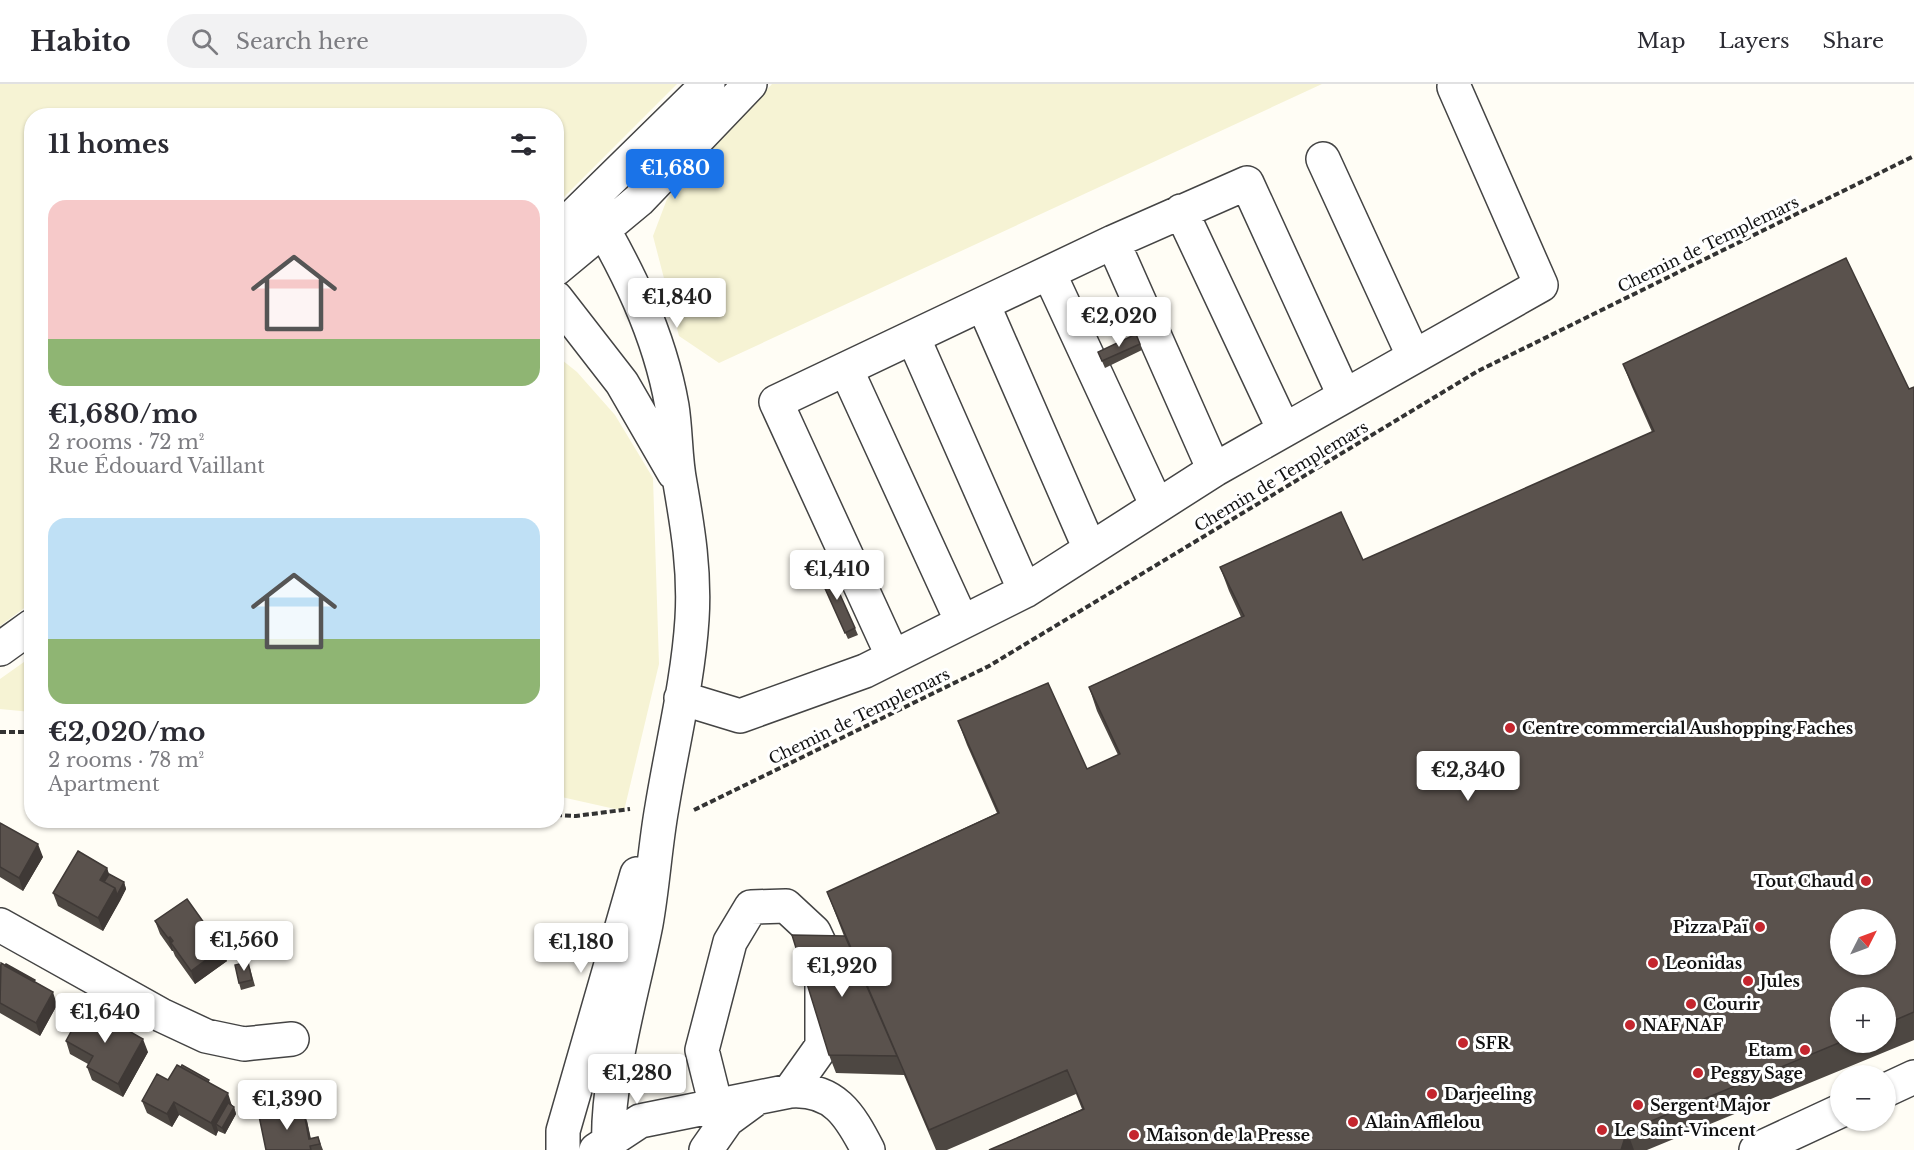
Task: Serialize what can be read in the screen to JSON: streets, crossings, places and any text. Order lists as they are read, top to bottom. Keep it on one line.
{"streets":{"path":["Chemin de Templemars"]},"places":["Centre commercial Aushopping Faches","Tout Chaud","Pizza Paï","Leonidas","Jules","Courir","NAF NAF","SFR","Etam","Peggy Sage","Darjeeling","Sergent Major","Alain Afflelou","Le Saint-Vincent","Maison de la Presse"],"north":"top right","page":{"header":"Habito","search":"Search here","nav":["Map","Layers","Share"],"heading":"11 homes","price":["€1,680","€1,840","€2,020","€1,410","€2,340","€1,560","€1,180","€1,920","€1,640","€1,280","€1,390"],"list":[{"name":"€1,680/mo","note":"2 rooms · 72 m² · Rue Édouard Vaillant"},{"name":"€2,020/mo","note":"2 rooms · 78 m² · Apartment"}],"map_buttons":["+","−"]}}
